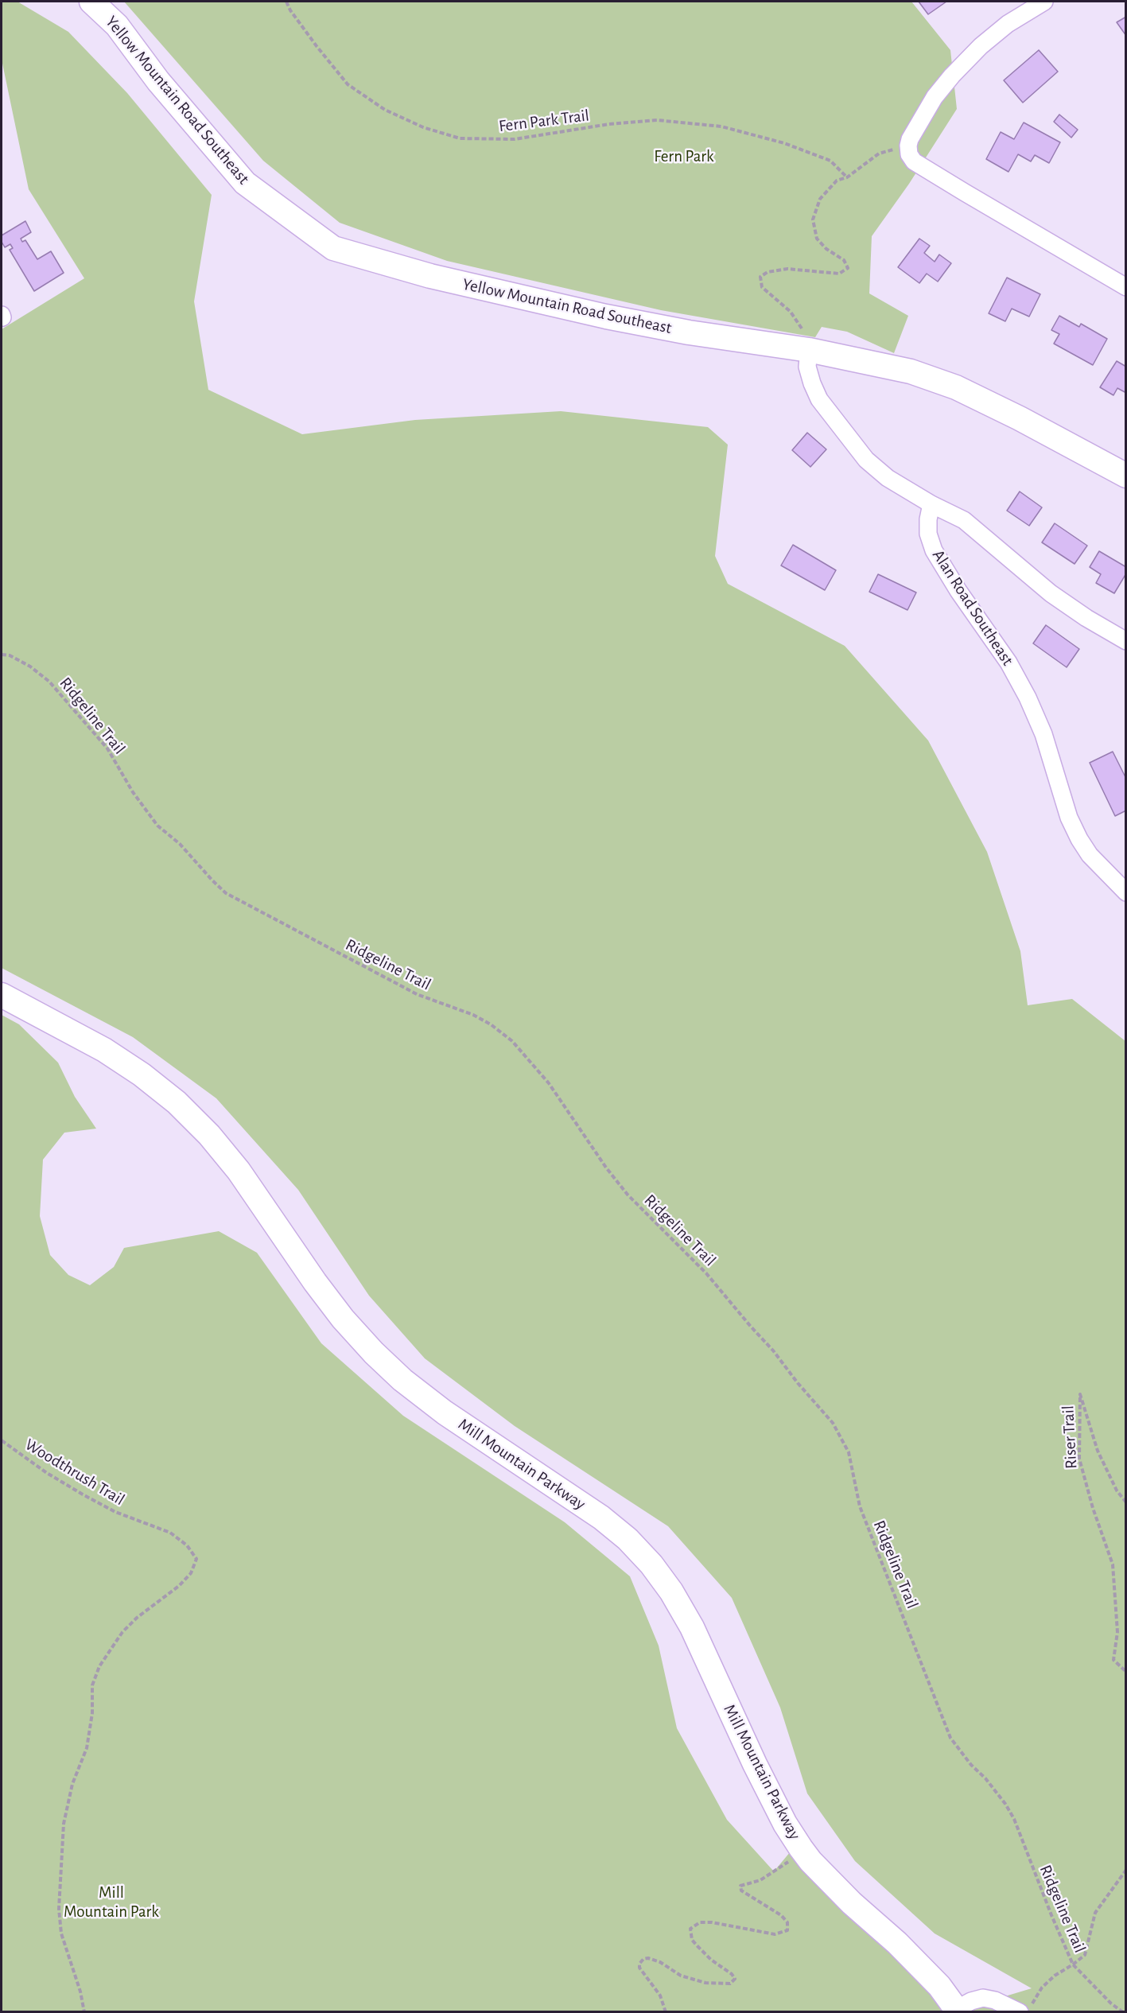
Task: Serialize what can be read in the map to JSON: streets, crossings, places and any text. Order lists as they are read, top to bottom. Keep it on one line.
{"streets":{"street":["Yellow Mountain Road Southeast","Alan Road Southeast","Mill Mountain Parkway"],"path":["Fern Park Trail","Ridgeline Trail","Riser Trail","Woodthrush Trail"]},"parks":["Fern Park","Mill Mountain Park"]}
